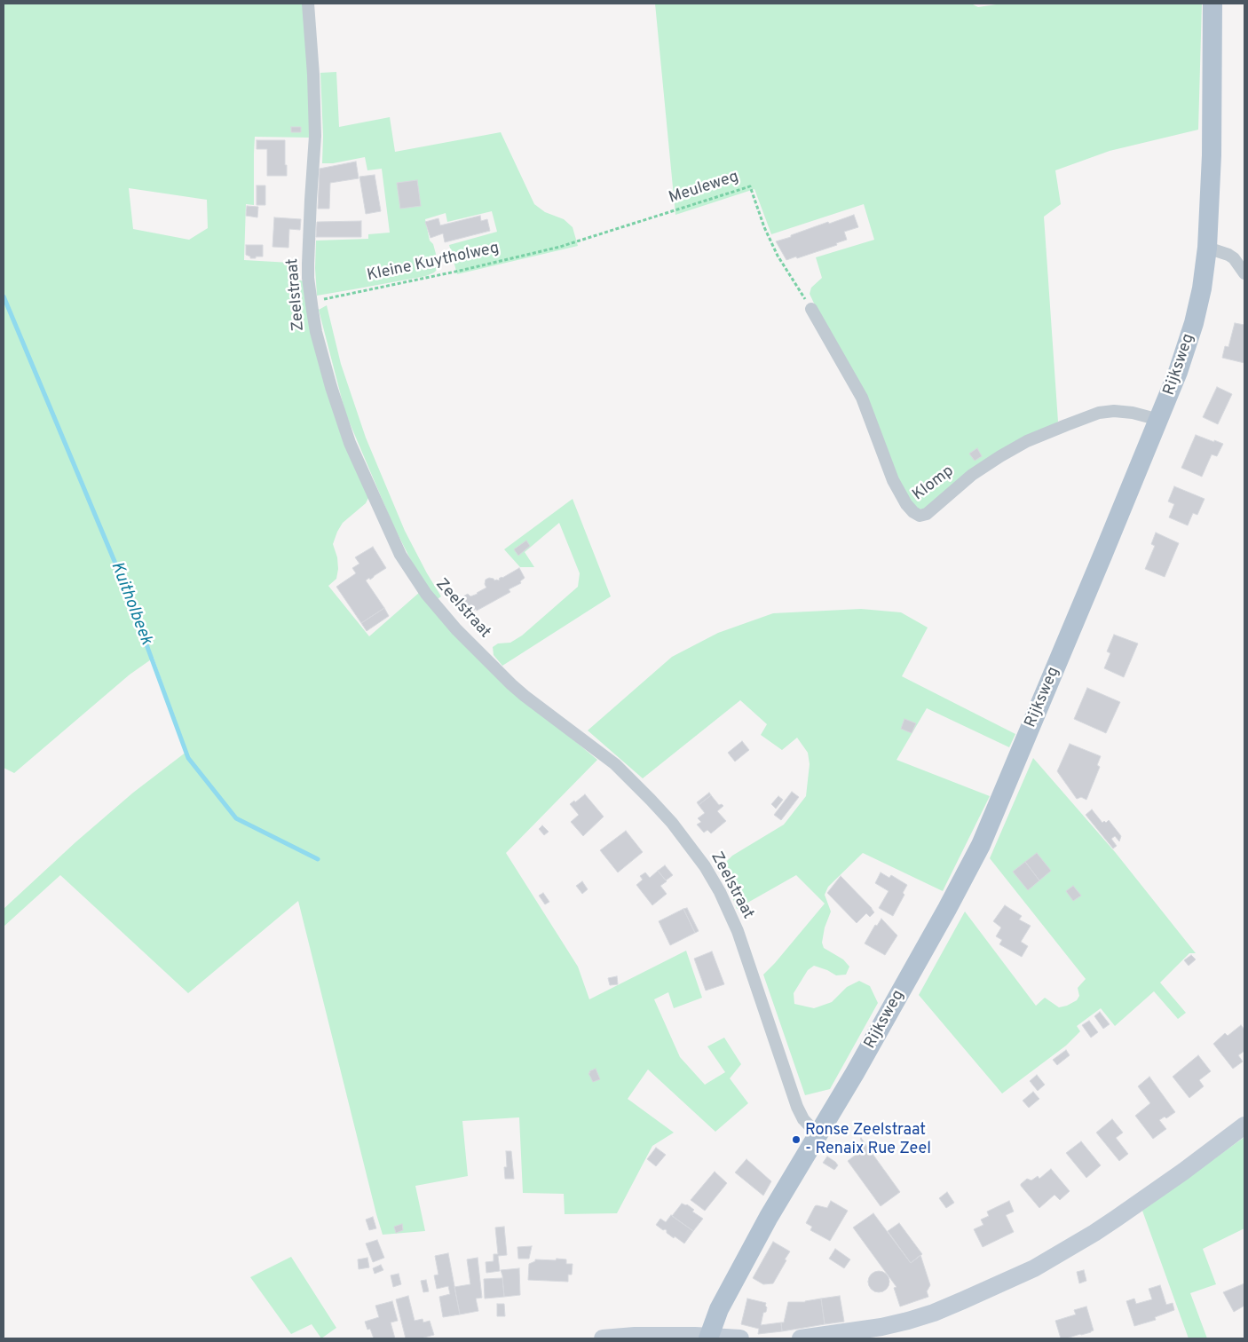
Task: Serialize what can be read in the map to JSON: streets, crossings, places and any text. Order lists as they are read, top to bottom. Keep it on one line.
{"streets":{"main road":["Rijksweg"],"street":["Zeelstraat","Klomp"],"path":["Meuleweg","Kleine Kuytholweg"]},"crossings":[["Meuleweg","Kleine Kuytholweg"],["Meuleweg","Klomp"],["Kleine Kuytholweg","Zeelstraat"],["Zeelstraat","Rijksweg"],["Rijksweg","Klomp"]],"water":["Kuitholbeek"],"places":["Ronse Zeelstraat - Renaix Rue Zeel"]}
